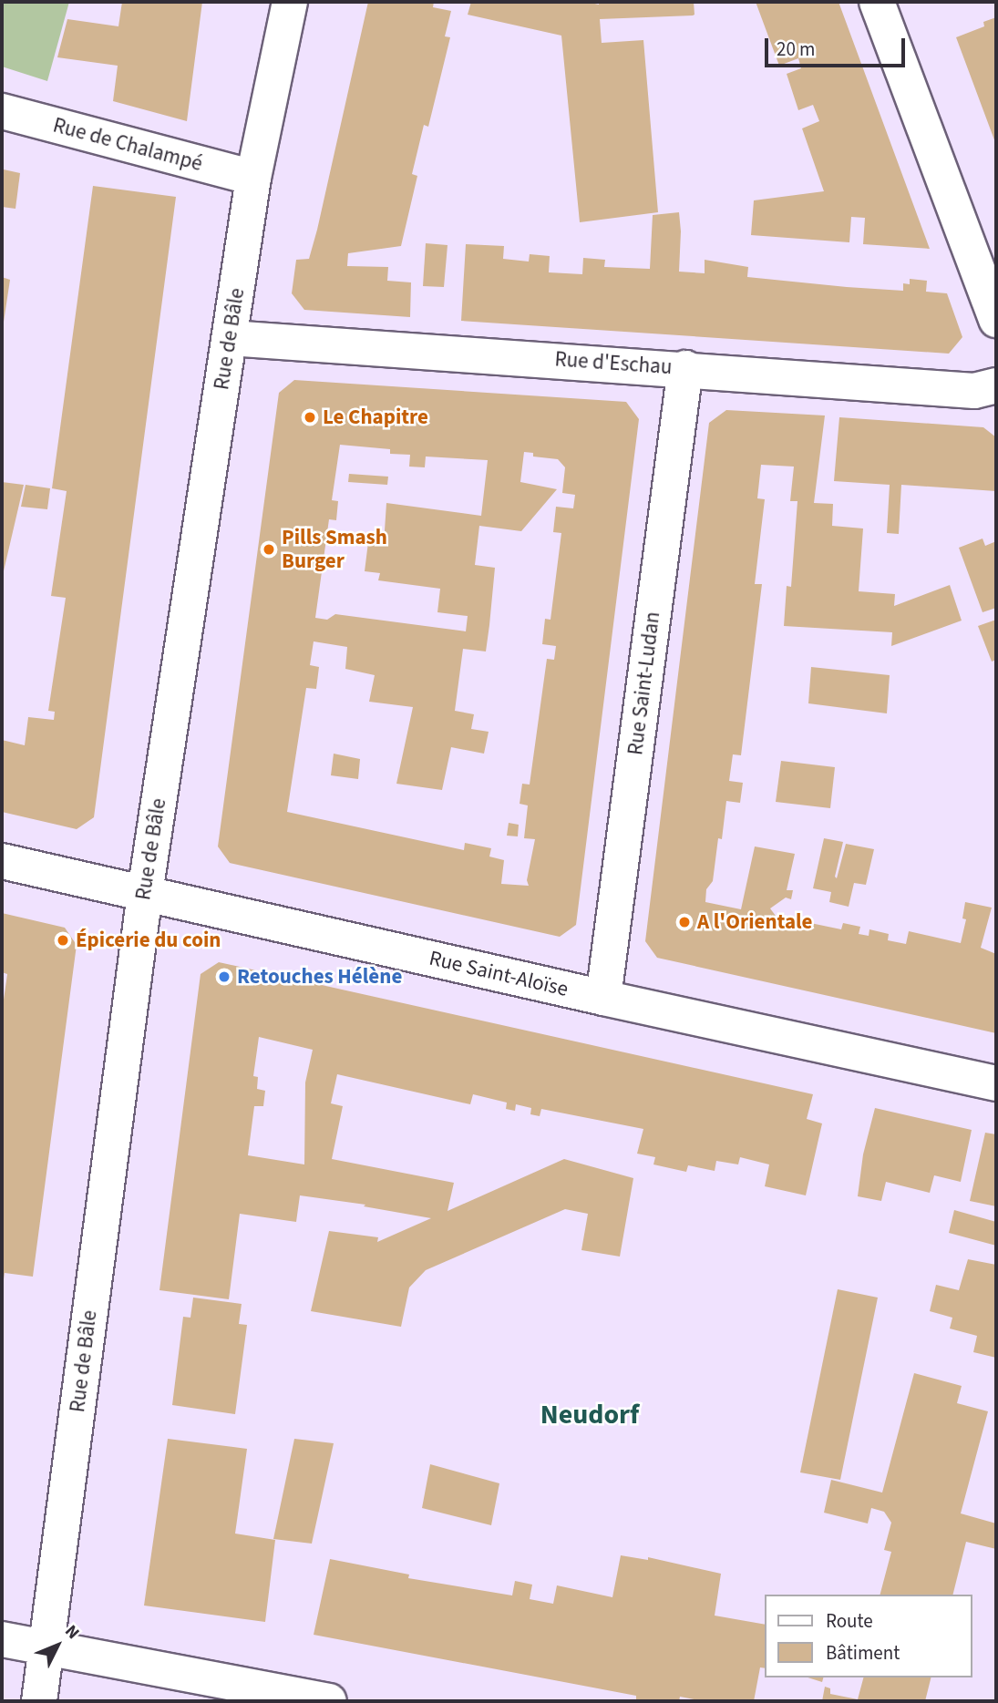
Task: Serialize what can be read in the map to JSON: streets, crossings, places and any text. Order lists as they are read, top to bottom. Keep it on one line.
{"streets":{"street":["Rue de Chalampé","Rue de Bâle","Rue d'Eschau","Rue Saint-Ludan","Rue Saint-Aloïse"]},"crossings":[["Rue de Chalampé","Rue de Bâle"],["Rue de Bâle","Rue d'Eschau"],["Rue de Bâle","Rue Saint-Aloïse"],["Rue d'Eschau","Rue Saint-Ludan"],["Rue Saint-Ludan","Rue Saint-Aloïse"]],"districts":["Neudorf"],"places":["Le Chapitre","Pills Smash Burger","A l'Orientale","Épicerie du coin","Retouches Hélène"],"legend":["Route","Bâtiment"],"scale_bar":"20 m","north":"top right"}
